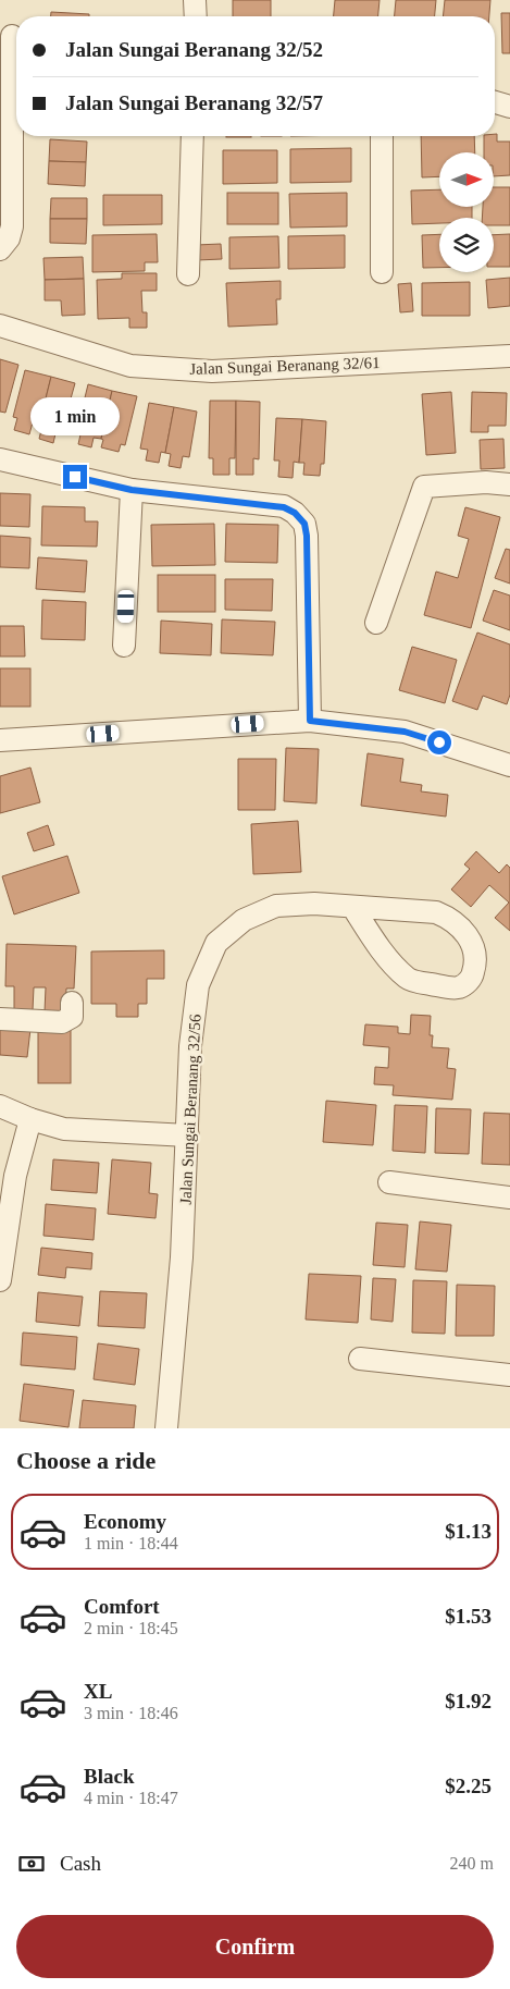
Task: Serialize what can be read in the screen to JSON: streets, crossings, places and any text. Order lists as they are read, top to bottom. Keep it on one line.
{"streets":{"street":["Jalan Sungai Beranang 32/61","Jalan Sungai Beranang 32/56"]},"north":"right","page":{"banner":["Jalan Sungai Beranang 32/52","Jalan Sungai Beranang 32/57"],"bubble":"1 min","heading":"Choose a ride","list":[{"name":"Economy","note":"1 min · 18:44","value":"$1.13"},{"name":"Comfort","note":"2 min · 18:45","value":"$1.53"},{"name":"XL","note":"3 min · 18:46","value":"$1.92"},{"name":"Black","note":"4 min · 18:47","value":"$2.25"}],"pay":["Cash","240 m"],"buttons":"Confirm"}}
